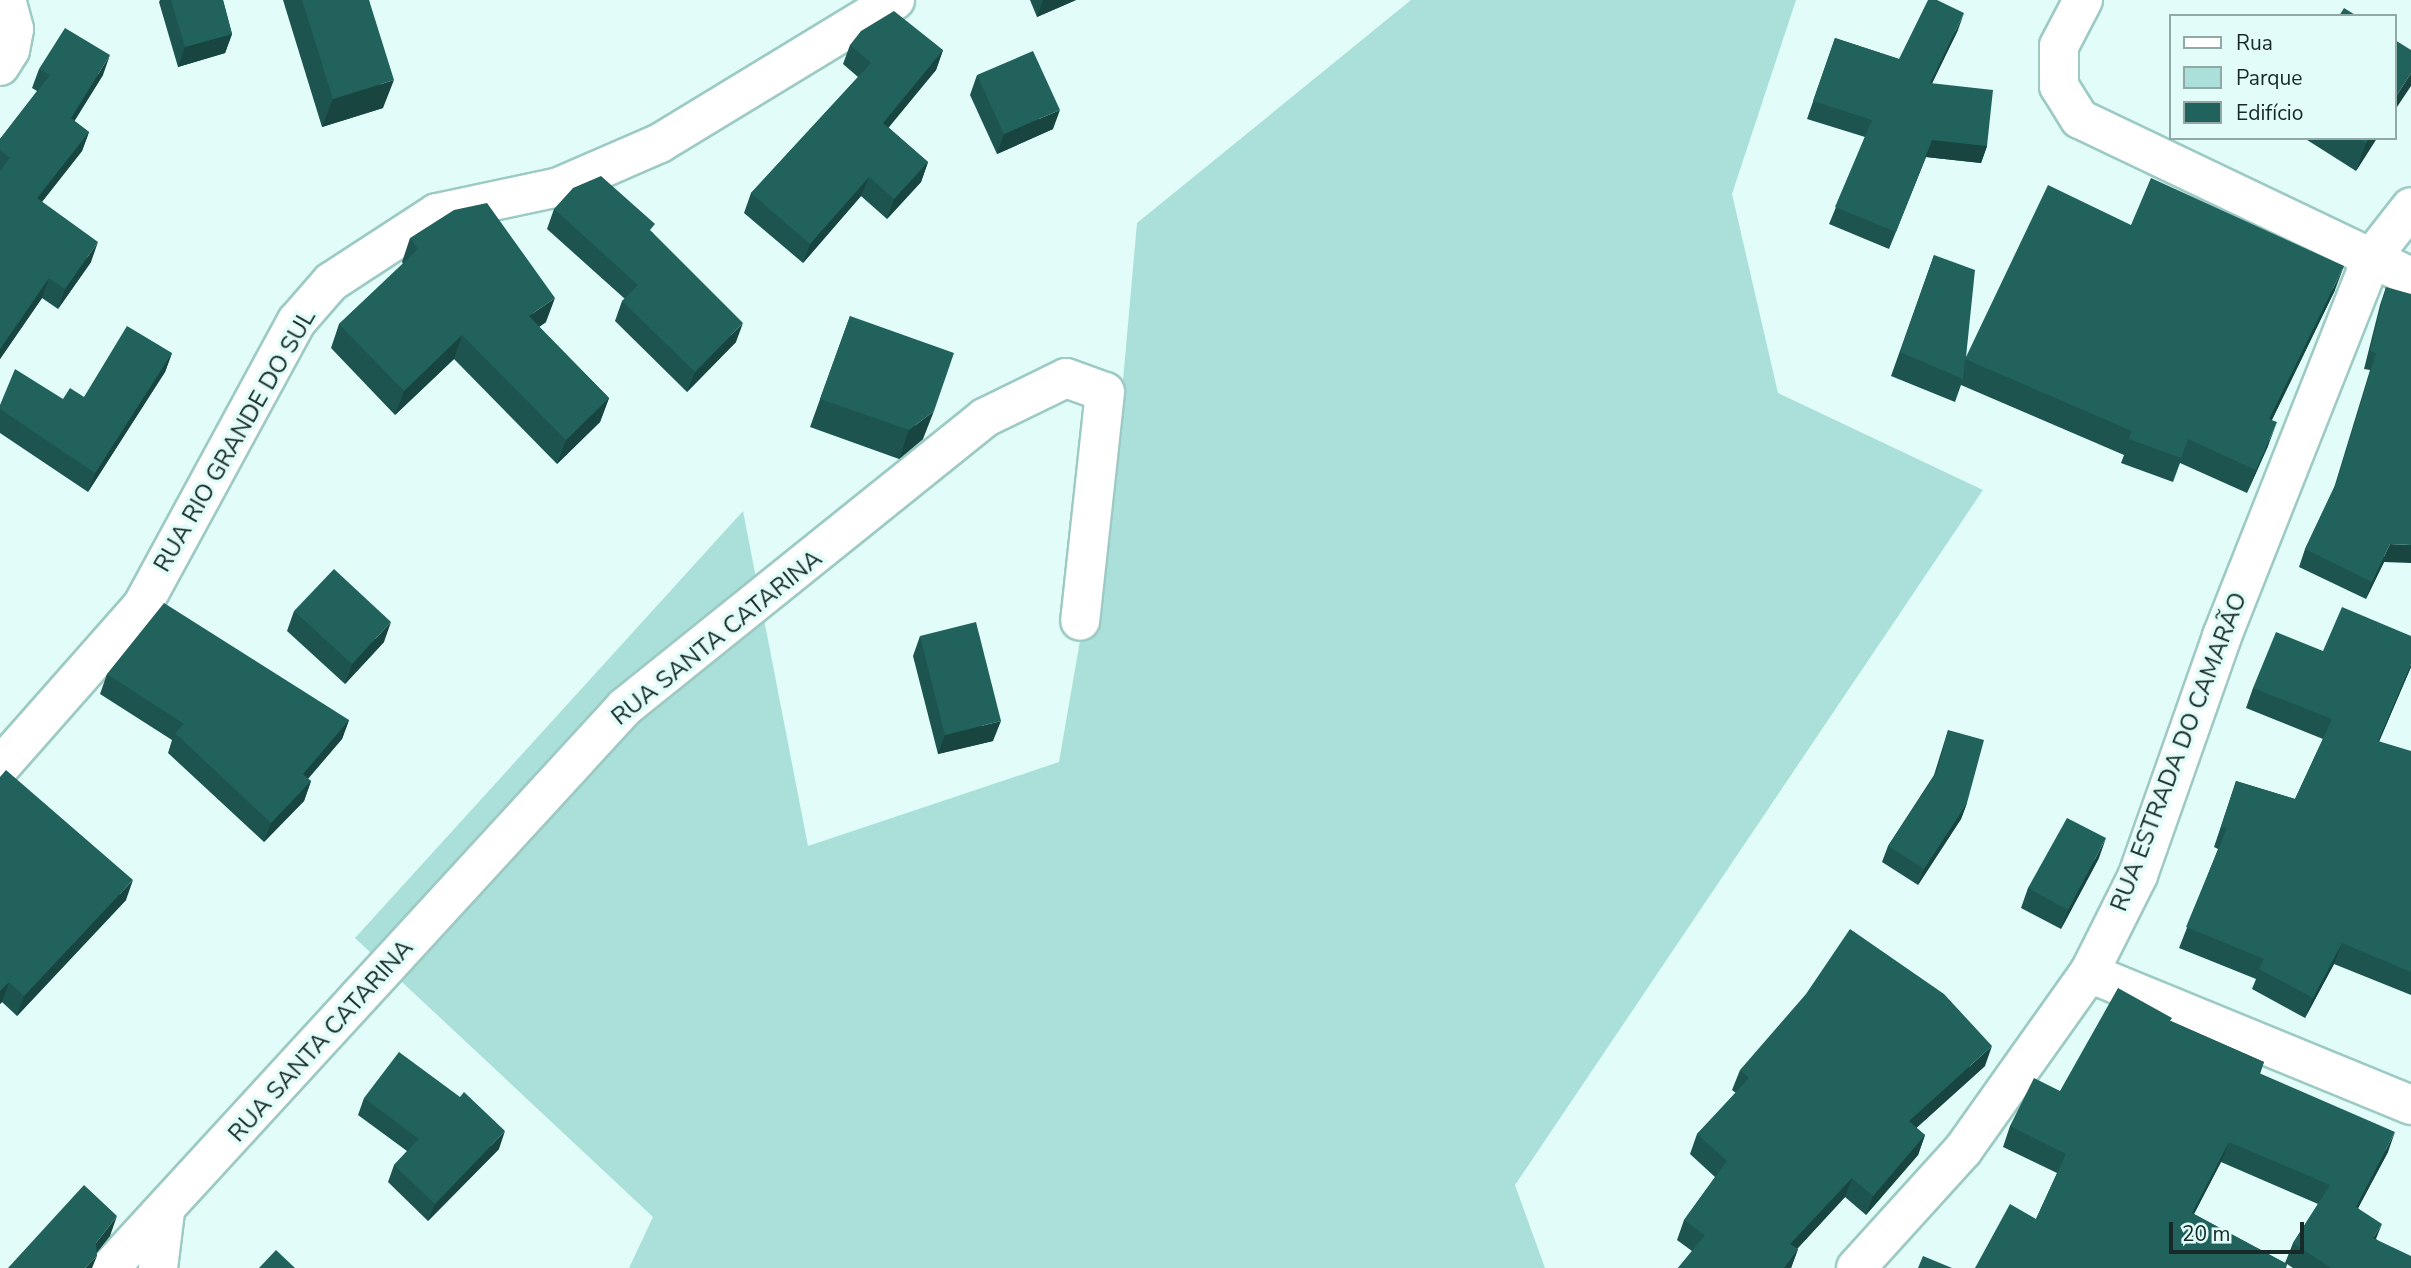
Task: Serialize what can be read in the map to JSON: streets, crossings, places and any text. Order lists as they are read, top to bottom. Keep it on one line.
{"streets":{"street":["RUA RIO GRANDE DO SUL","RUA SANTA CATARINA","RUA ESTRADA DO CAMARÃO"]},"legend":["Rua","Parque","Edifício"],"scale_bar":"20 m"}
